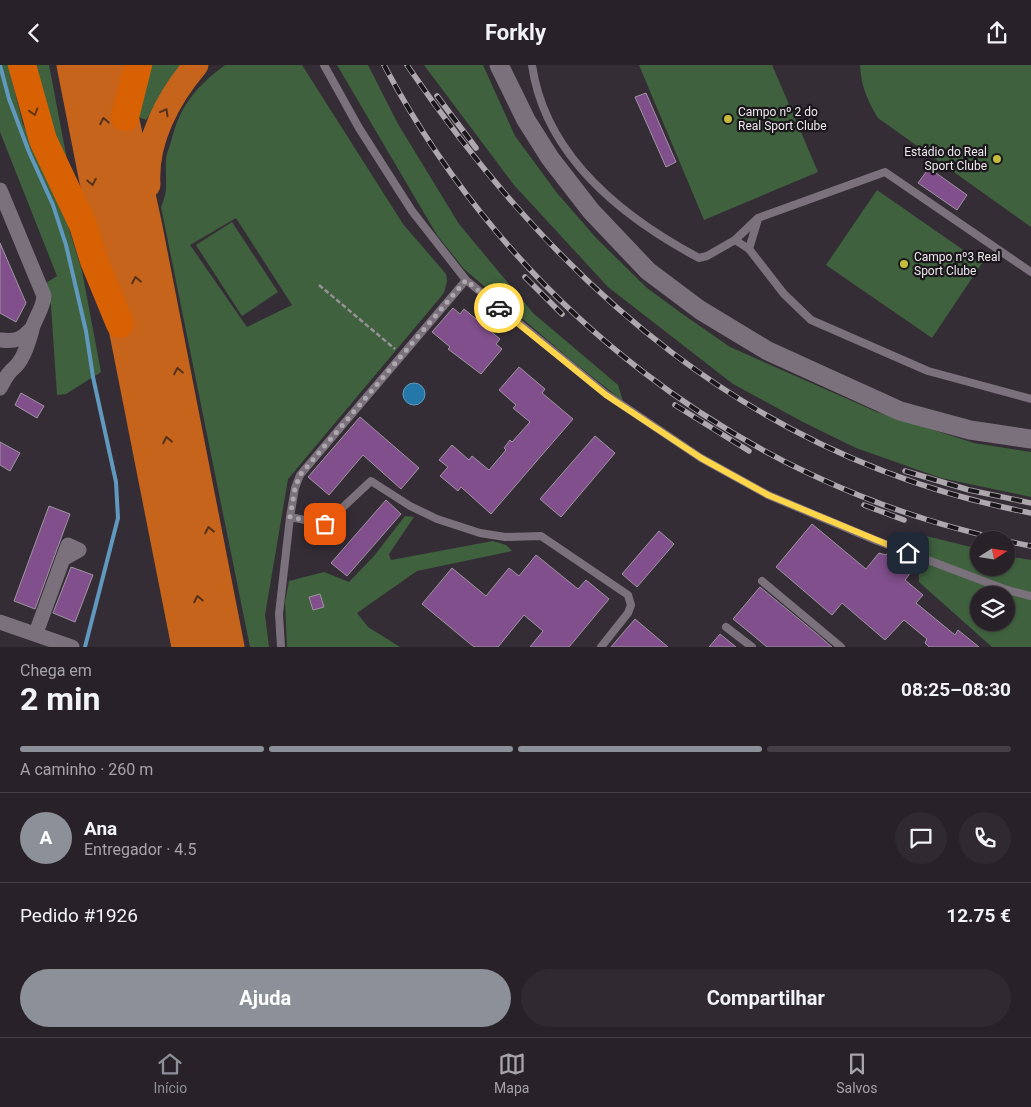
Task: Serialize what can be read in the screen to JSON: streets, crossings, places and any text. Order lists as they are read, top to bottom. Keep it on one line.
{"places":["Campo nº 2 do Real Sport Clube","Estádio do Real Sport Clube","Campo nº3 Real Sport Clube"],"north":"right","page":{"header":"Forkly","heading":["2 min","Chega em","08:25–08:30"],"panel":["Ana","Entregador · 4.5","Pedido #1926","12.75 €"],"bar":"A caminho · 260 m","round":"A","buttons":["Ajuda","Compartilhar"],"tabs":["Início","Mapa","Salvos"]}}
